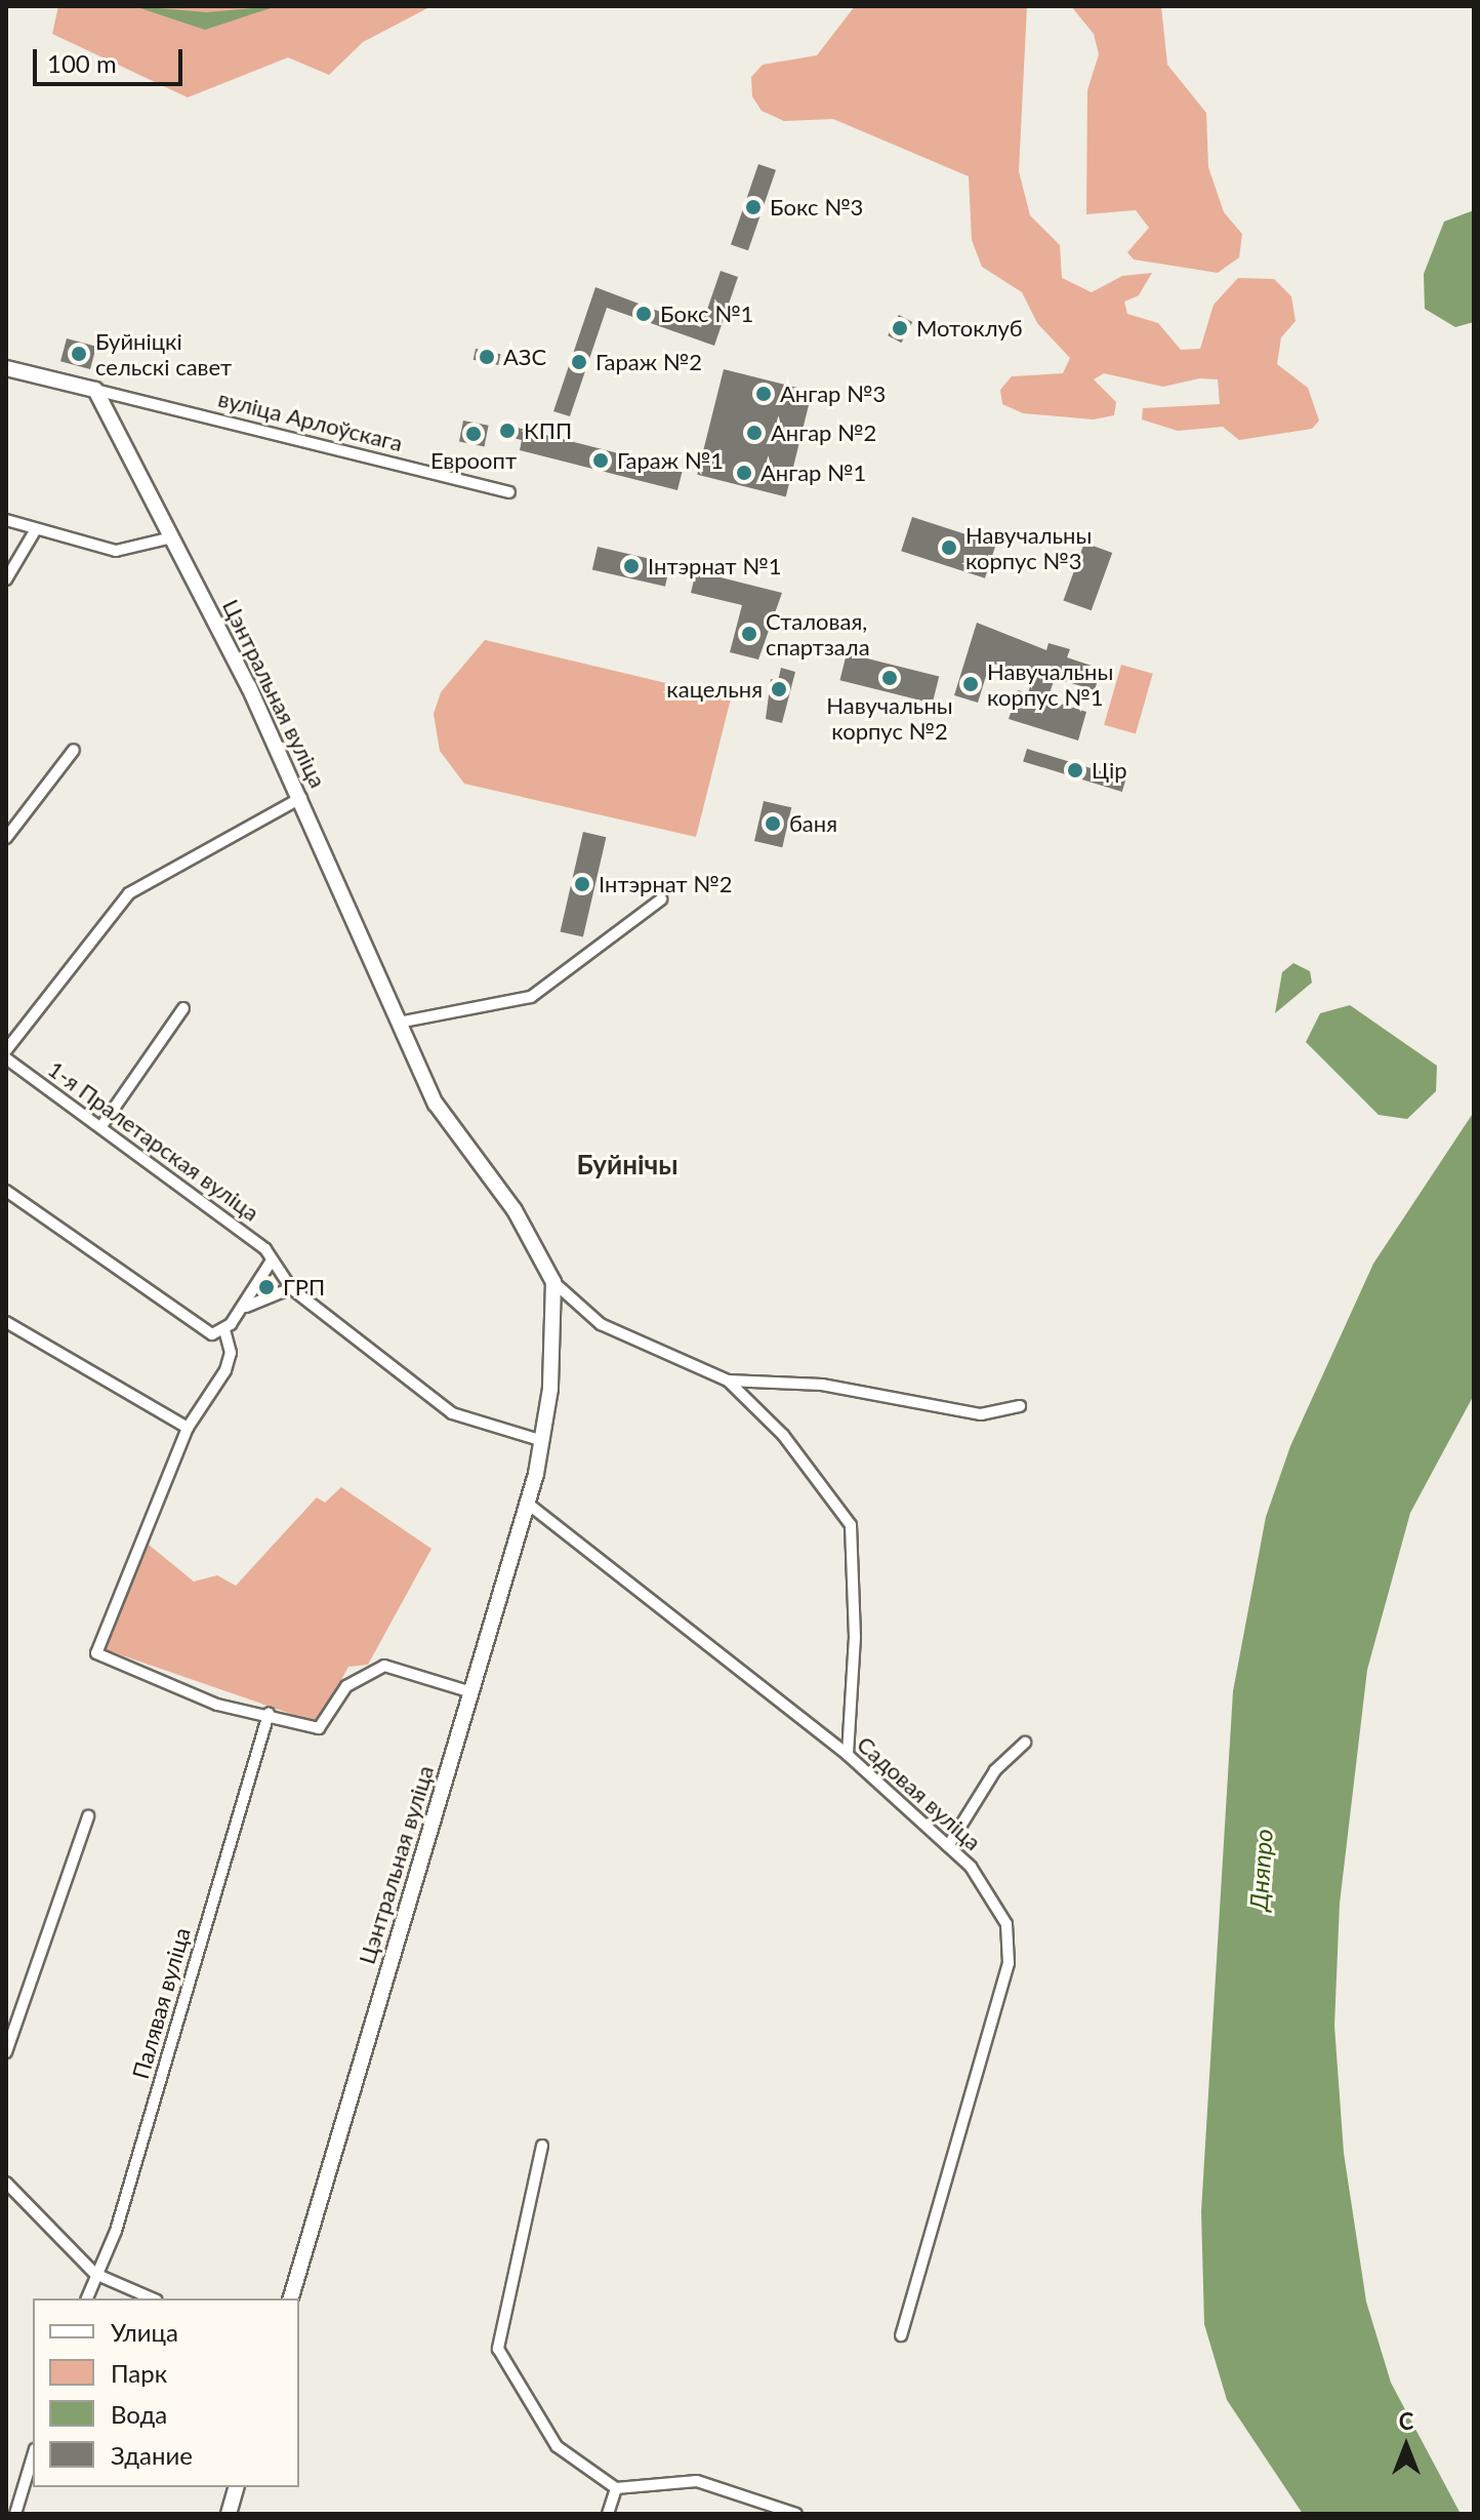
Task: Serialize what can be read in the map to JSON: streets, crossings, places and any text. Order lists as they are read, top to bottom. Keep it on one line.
{"streets":{"street":["вуліца Арлоўскага","Цэнтральная вуліца","1-я Пралетарская вуліца","Садовая вуліца","Палявая вуліца"]},"crossings":[["вуліца Арлоўскага","Цэнтральная вуліца"],["Цэнтральная вуліца","Садовая вуліца"]],"districts":["Буйнічы"],"water":["Дняпро"],"places":["Бокс №3","Бокс №1","Мотоклуб","Буйніцкі сельскі савет","АЗС","Гараж №2","Ангар №3","КПП","Ангар №2","Евроопт","Гараж №1","Ангар №1","Навучальны корпус №3","Інтэрнат №1","Сталовая, спартзала","Навучальны корпус №2","Навучальны корпус №1","кацельня","Цір","баня","Інтэрнат №2","ГРП"],"legend":["Улица","Парк","Вода","Здание"],"scale_bar":"100 m","north":"top"}
